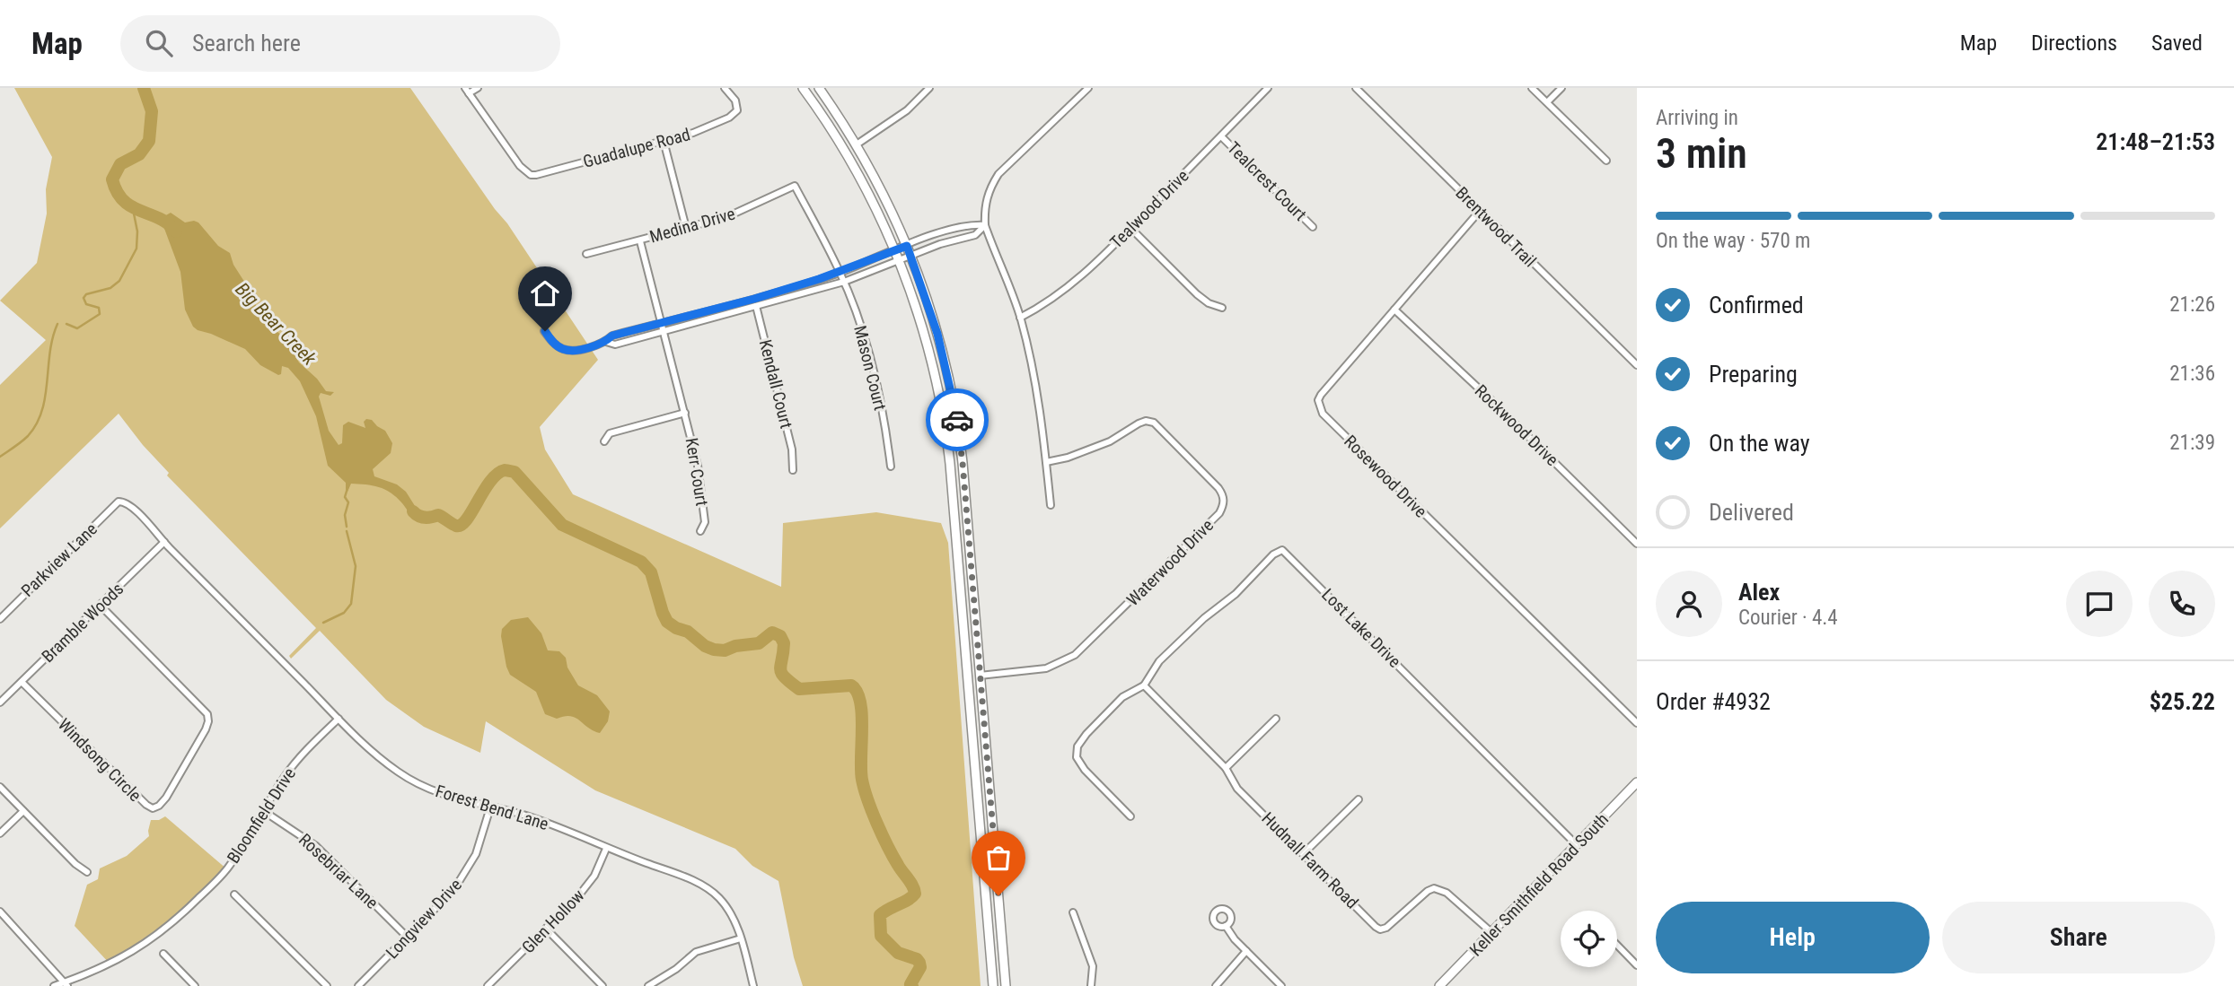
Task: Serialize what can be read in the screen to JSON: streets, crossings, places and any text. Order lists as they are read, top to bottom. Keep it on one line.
{"streets":{"main road":["Keller Smithfield Road South"],"street":["Guadalupe Road","Tealcrest Court","Tealwood Drive","Medina Drive","Brentwood Trail","Mason Court","Kendall Court","Rockwood Drive","Kerr Court","Rosewood Drive","Parkview Lane","Waterwood Drive","Bramble Woods","Lost Lake Drive","Windsong Circle","Forest Bend Lane","Bloomfield Drive","Hudnall Farm Road","Rosebriar Lane","Longview Drive","Glen Hollow"]},"crossings":[["Tealcrest Court","Tealwood Drive"],["Medina Drive","Mason Court"],["Medina Drive","Kerr Court"],["Brentwood Trail","Rosewood Drive"],["Rockwood Drive","Rosewood Drive"],["Parkview Lane","Forest Bend Lane"],["Bramble Woods","Windsong Circle"],["Bramble Woods","Forest Bend Lane"],["Lost Lake Drive","Hudnall Farm Road"],["Lost Lake Drive","Keller Smithfield Road South"],["Forest Bend Lane","Bloomfield Drive"],["Forest Bend Lane","Longview Drive"],["Forest Bend Lane","Glen Hollow"],["Bloomfield Drive","Rosebriar Lane"],["Hudnall Farm Road","Keller Smithfield Road South"],["Rosebriar Lane","Longview Drive"]],"water":["Big Bear Creek"],"page":{"header":"Map","search":"Search here","nav":["Map","Directions","Saved"],"heading":["3 min","Arriving in","21:48–21:53"],"panel":["Alex","Courier · 4.4","Order #4932","$25.22"],"bar":"On the way · 570 m","list":[["Confirmed","21:26"],["Preparing","21:36"],["On the way","21:39"],"Delivered"],"buttons":["Help","Share"]}}
